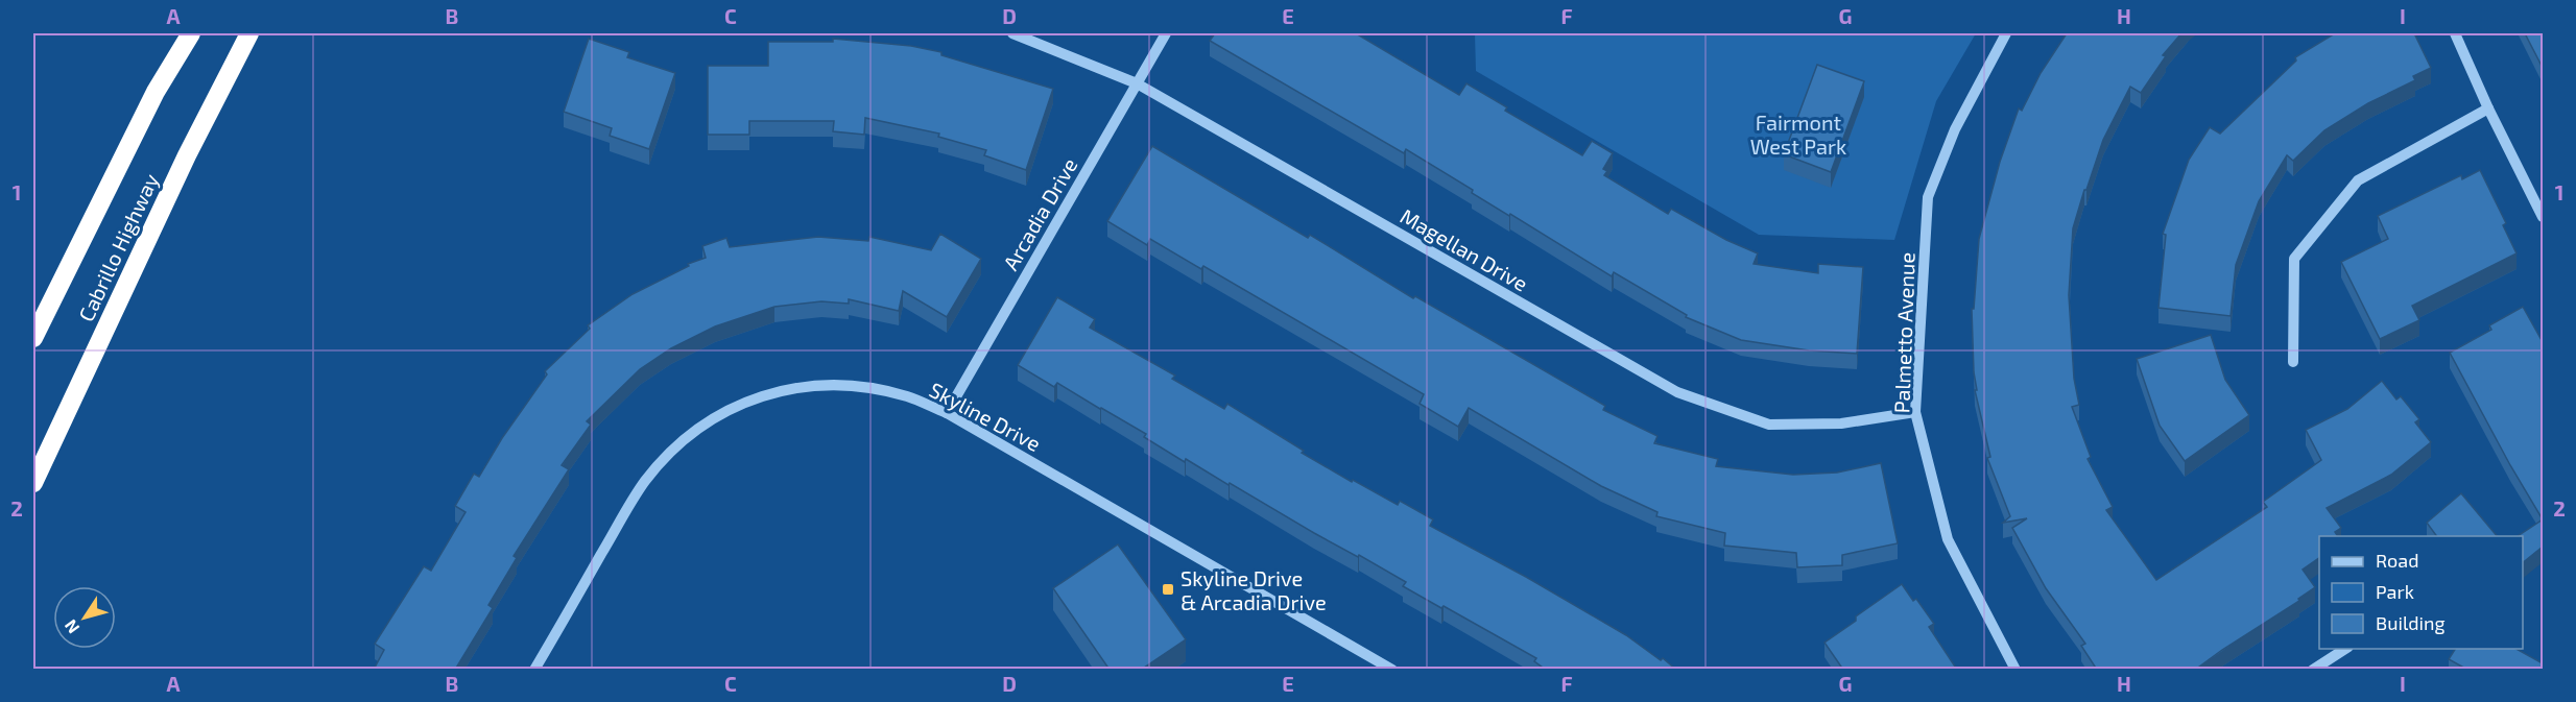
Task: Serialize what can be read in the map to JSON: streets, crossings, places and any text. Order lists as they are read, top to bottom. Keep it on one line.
{"streets":{"highway":["Cabrillo Highway"],"street":["Arcadia Drive","Magellan Drive","Palmetto Avenue","Skyline Drive"]},"crossings":[["Arcadia Drive","Magellan Drive"],["Arcadia Drive","Skyline Drive"],["Magellan Drive","Palmetto Avenue"]],"parks":["Fairmont West Park"],"places":{"transit":["Skyline Drive & Arcadia Drive"]},"legend":["Road","Park","Building"],"north":"bottom left","grid":{"columns":["A","B","C","D","E","F","G","H","I"],"rows":["1","2"]}}
